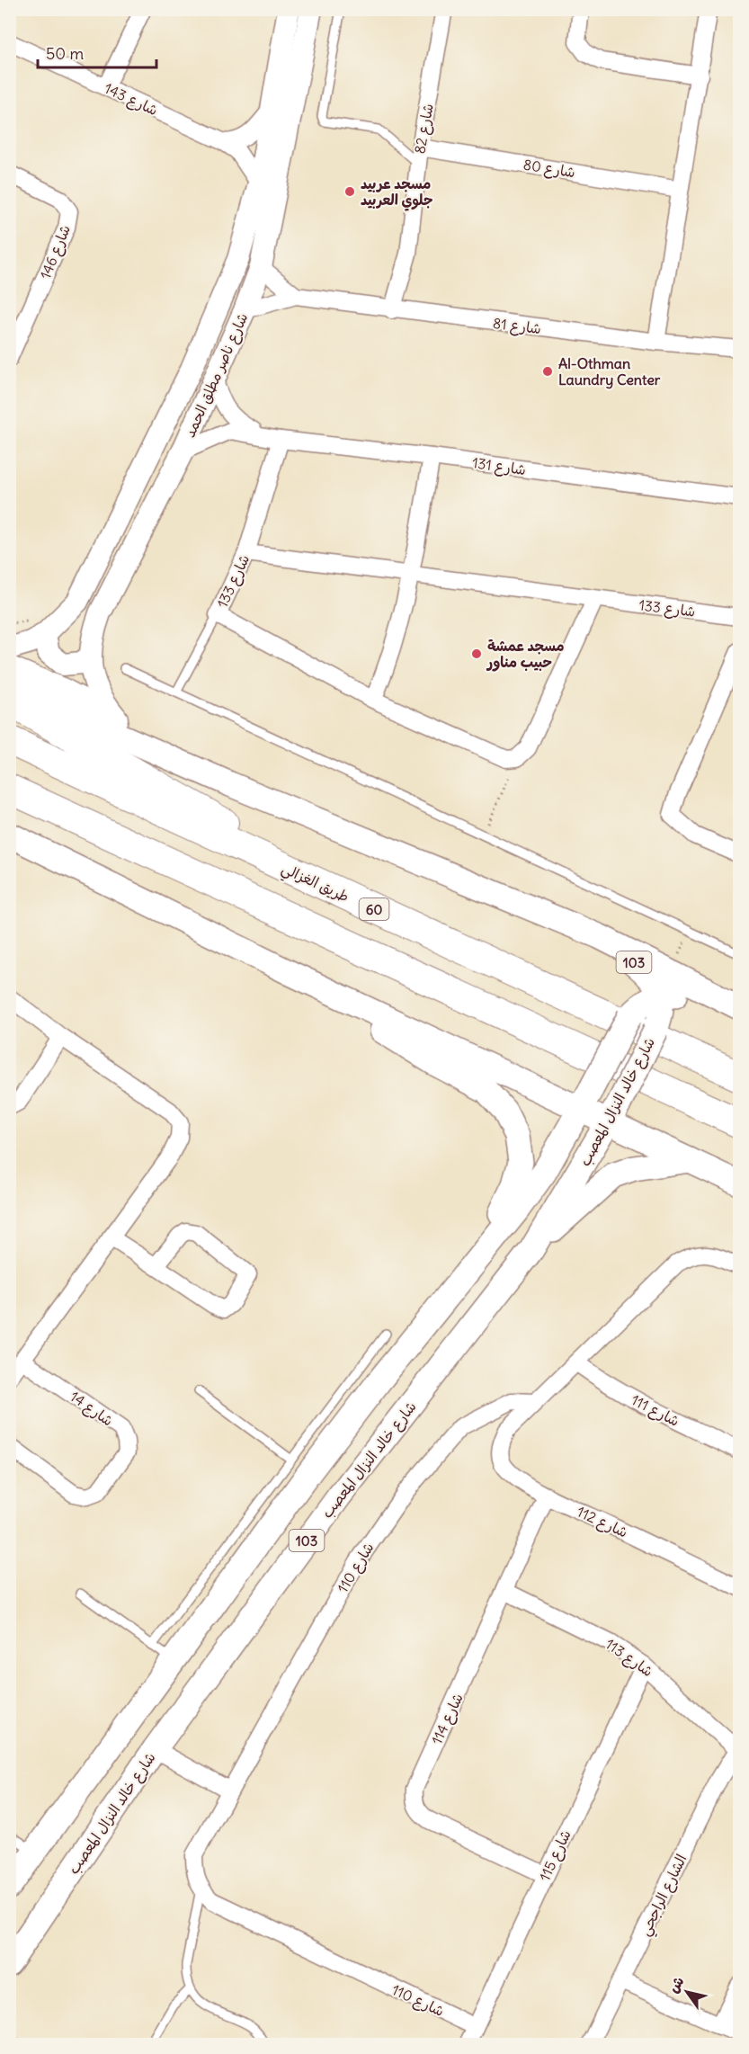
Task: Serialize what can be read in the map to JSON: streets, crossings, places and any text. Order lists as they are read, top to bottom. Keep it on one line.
{"streets":{"highway":["طريق الغزالي","60"],"main road":["103","شارع خالد النزال المعصب"],"street":["شارع 143","شارع 82","شارع 80","شارع 146","شارع 81","شارع ناصر مطلق الحمد","شارع 131","شارع 133","شارع 14","شارع 111","شارع 112","شارع 110","شارع 113","114 شارع","شارع 115","الشارع الراجحي"]},"crossings":[["شارع 143","شارع ناصر مطلق الحمد"],["شارع 82","شارع 80"],["شارع 82","شارع 81"],["شارع 81","شارع ناصر مطلق الحمد"],["شارع ناصر مطلق الحمد","شارع 131"],["شارع 131","شارع 133"],["103","شارع خالد النزال المعصب"],["شارع 112","شارع 110"],["شارع 112","114 شارع"],["شارع 110","شارع 115"],["شارع 113","114 شارع"],["شارع 113","شارع 115"],["شارع 113","الشارع الراجحي"],["114 شارع","شارع 115"]],"places":["مسجد عربيد جلوي العربيد","Al-Othman Laundry Center","مسجد عمشة حبيب مناور"],"scale_bar":"50 m","north":"top left"}
